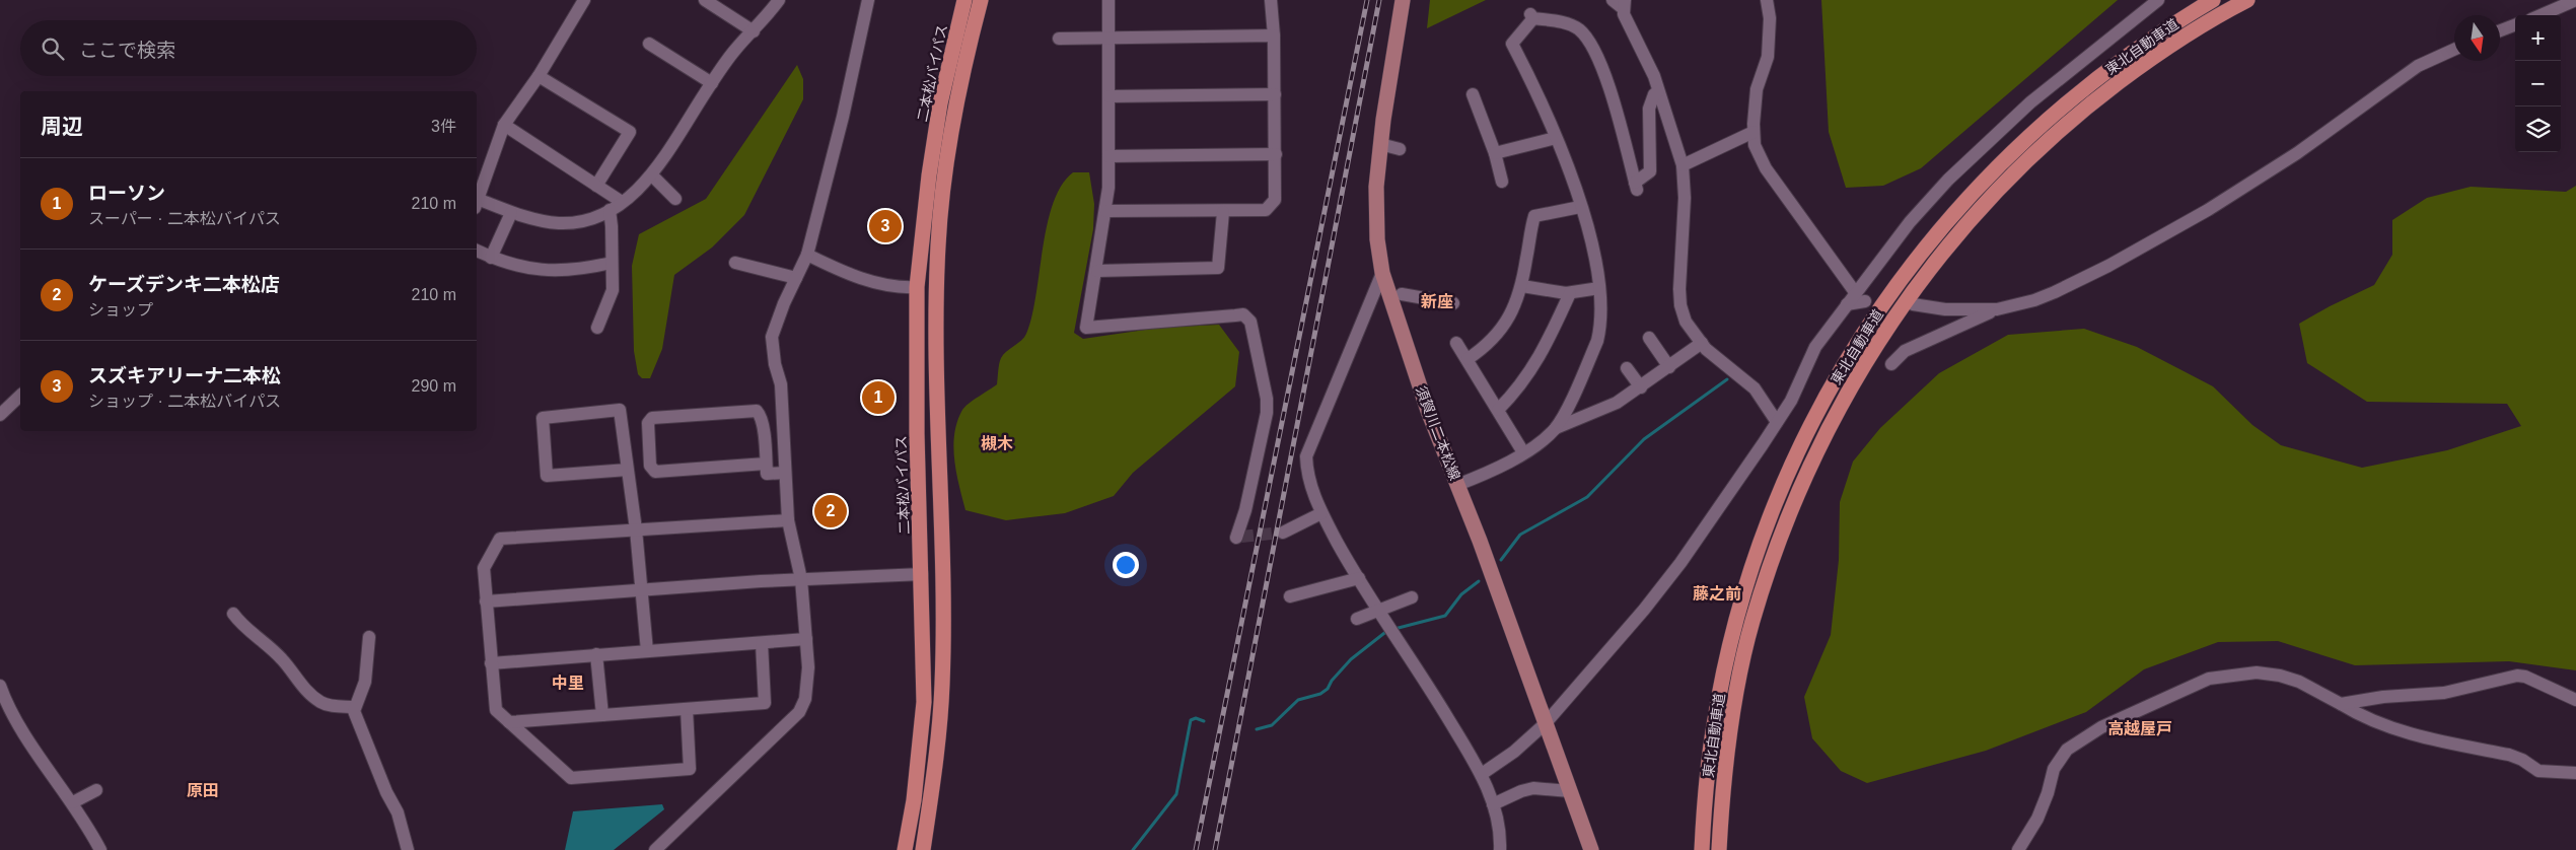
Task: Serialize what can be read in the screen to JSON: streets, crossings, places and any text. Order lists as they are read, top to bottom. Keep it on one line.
{"streets":{"highway":["東北自動車道","二本松バイパス"],"main road":["須賀川二本松線"]},"districts":["新座","槻木","藤之前","中里","高越屋戸","原田"],"north":"bottom","page":{"map_buttons":["+","−"],"search":"ここで検索","heading":["周辺","3件"],"list":[{"mark":"1","name":"ローソン","note":"スーパー · 二本松バイパス","value":"210 m"},{"mark":"2","name":"ケーズデンキ二本松店","note":"ショップ","value":"210 m"},{"mark":"3","name":"スズキアリーナ二本松","note":"ショップ · 二本松バイパス","value":"290 m"}],"pins":["3","1","2"]}}
